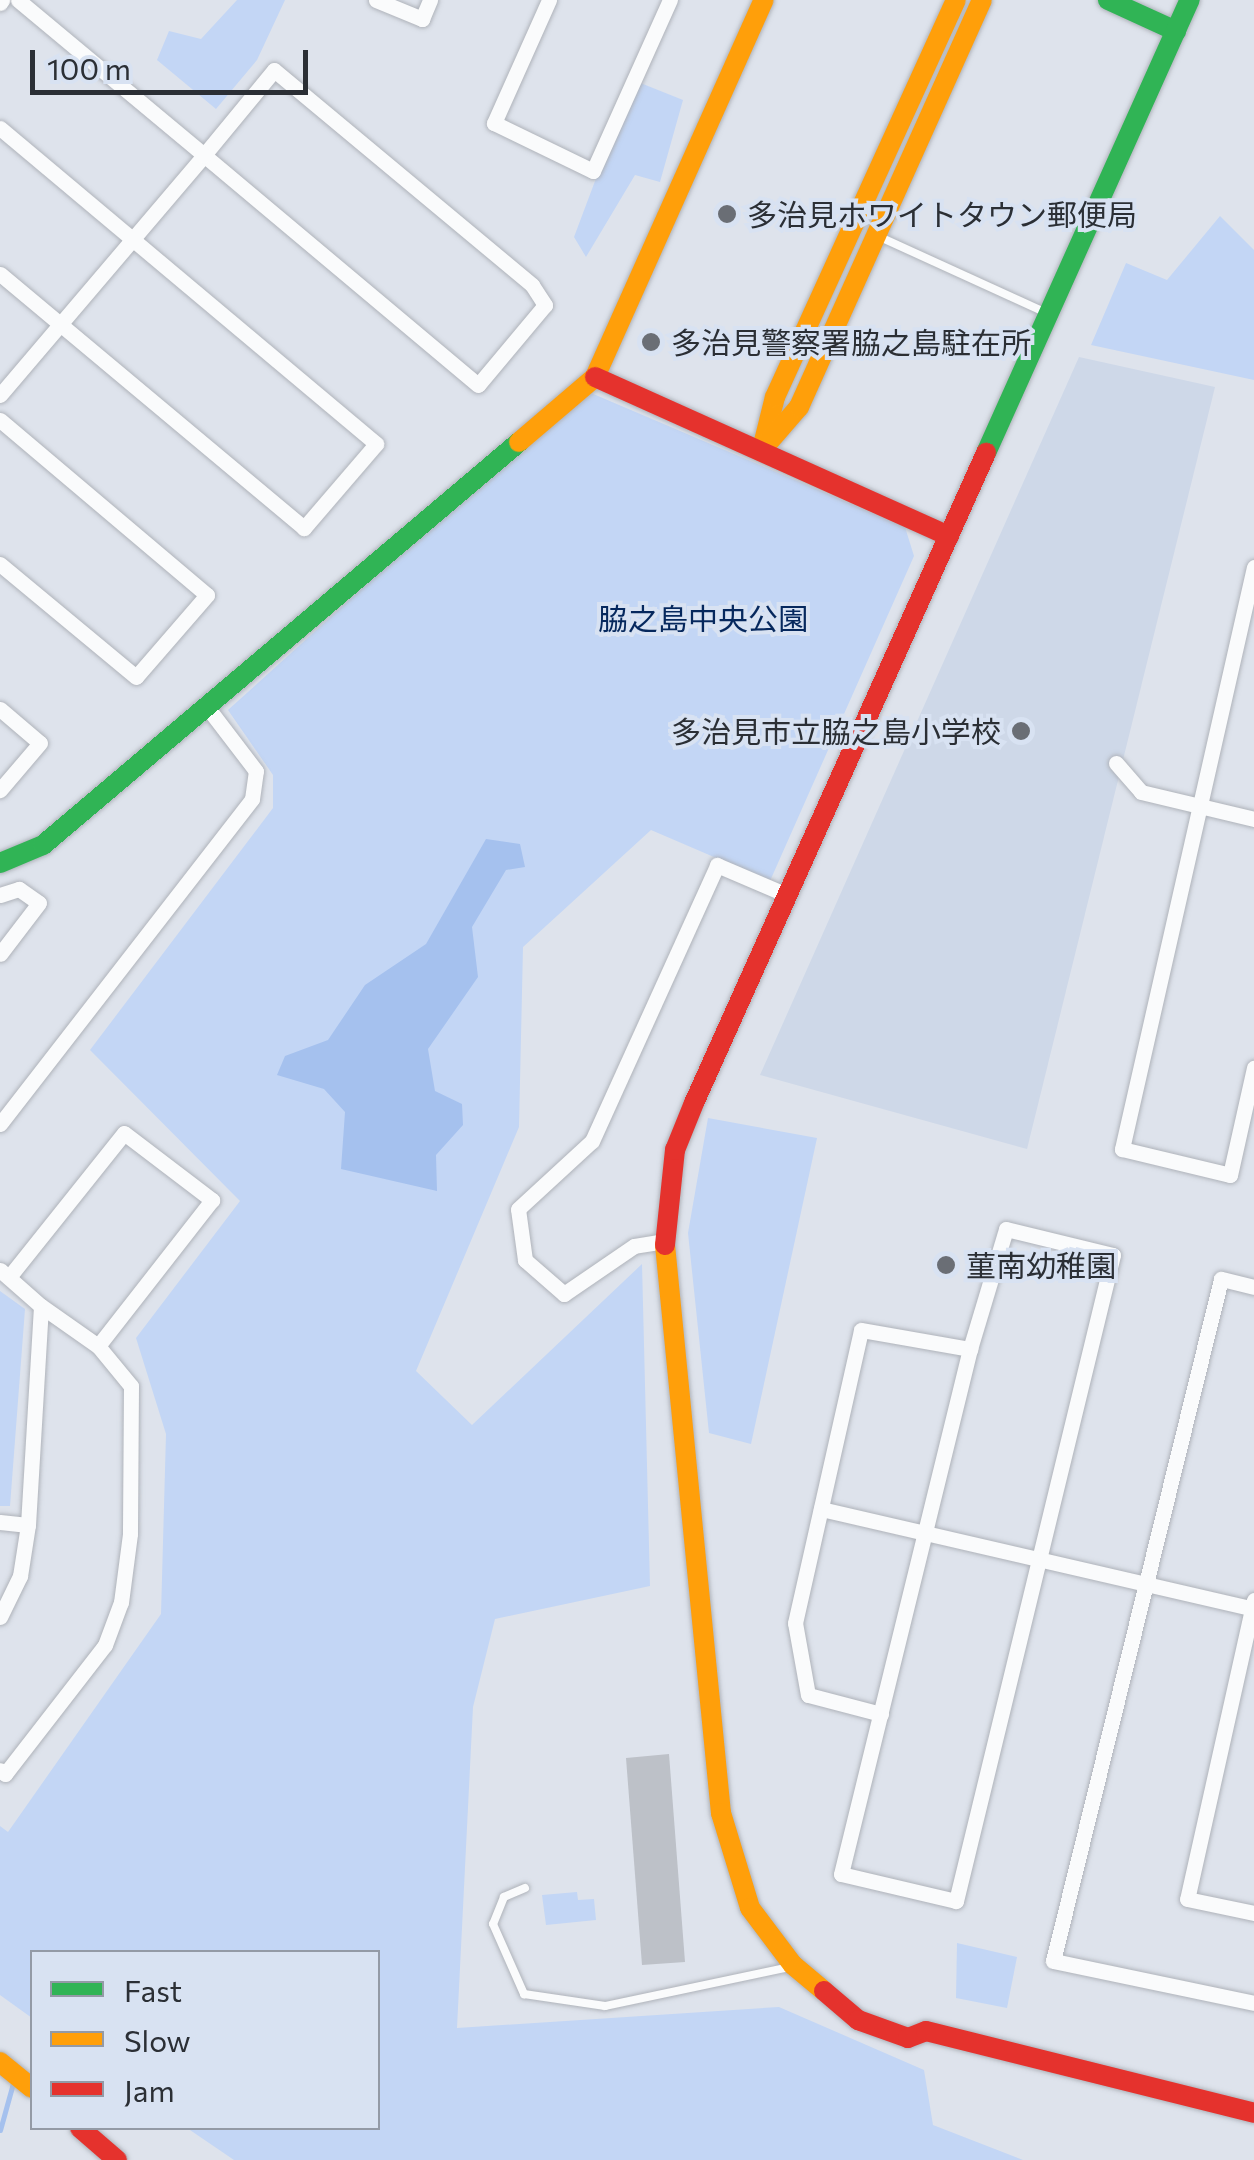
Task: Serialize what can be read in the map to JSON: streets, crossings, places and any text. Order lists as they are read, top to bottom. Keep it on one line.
{"parks":["脇之島中央公園"],"places":["多治見ホワイトタウン郵便局","多治見警察署脇之島駐在所","多治見市立脇之島小学校","菫南幼稚園"],"legend":["Fast","Slow","Jam"],"scale_bar":"100 m"}
